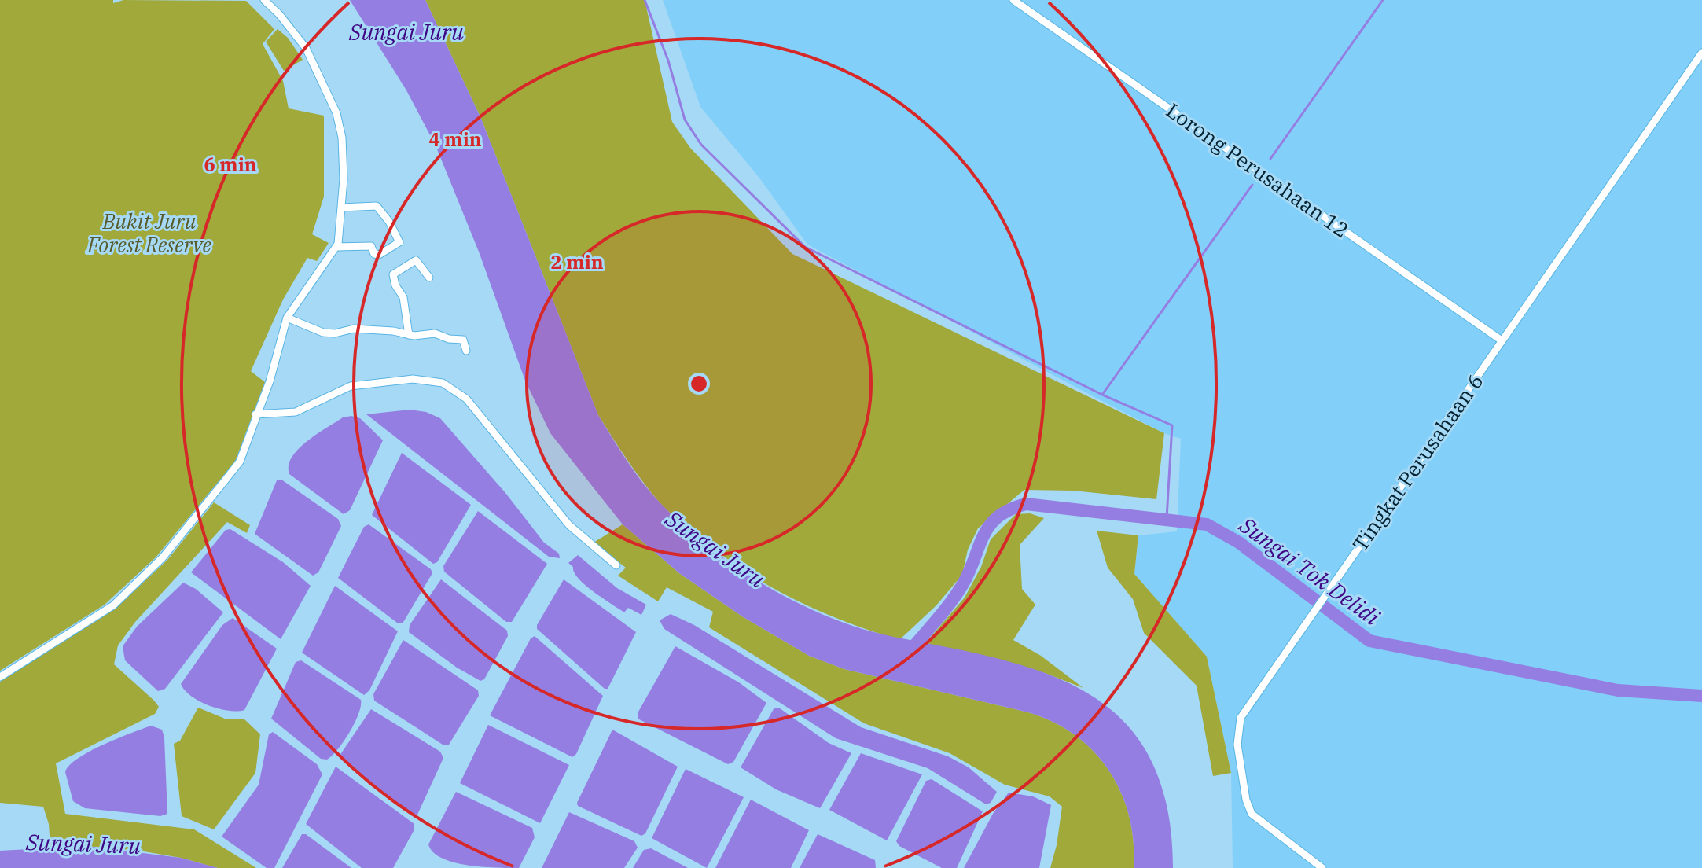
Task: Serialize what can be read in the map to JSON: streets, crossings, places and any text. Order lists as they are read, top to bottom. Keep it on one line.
{"streets":{"street":["Lorong Perusahaan 12","Tingkat Perusahaan 6"]},"crossings":[["Lorong Perusahaan 12","Tingkat Perusahaan 6"]],"water":["Sungai Juru","Sungai Tok Delidi"],"parks":["Bukit Juru Forest Reserve"],"rings":["4 min","6 min","2 min"]}
